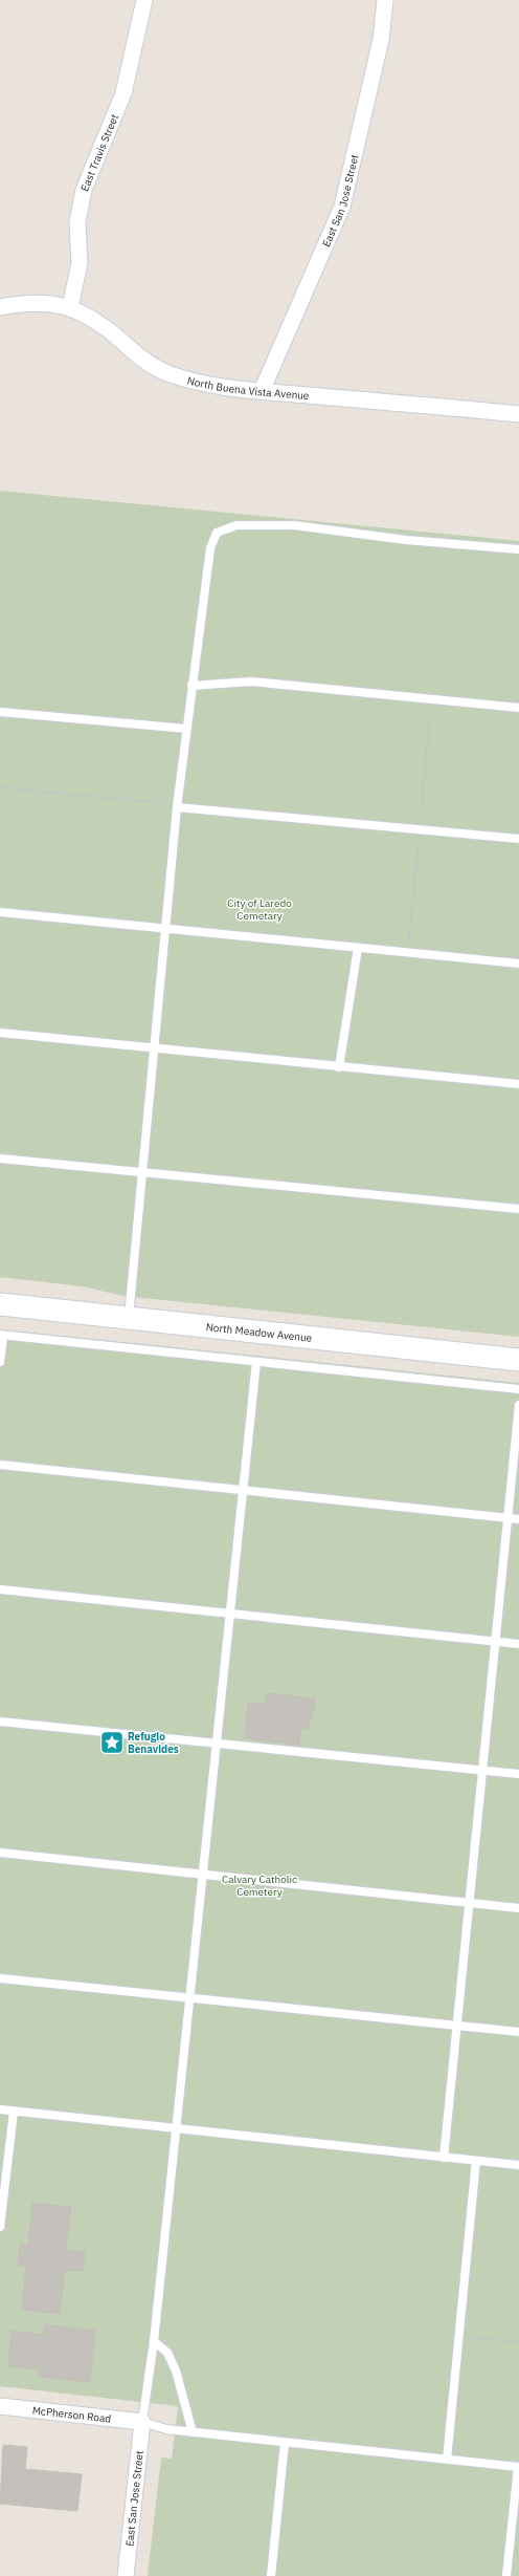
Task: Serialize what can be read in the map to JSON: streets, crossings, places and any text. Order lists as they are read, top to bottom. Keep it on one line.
{"streets":{"main road":["North Meadow Avenue"],"street":["East Travis Street","East San Jose Street","North Buena Vista Avenue","McPherson Road"]},"crossings":[["East Travis Street","North Buena Vista Avenue"],["East San Jose Street","North Buena Vista Avenue"],["East San Jose Street","McPherson Road"]],"parks":["City of Laredo Cemetary","Calvary Catholic Cemetery"],"places":{"place":["Refugio Benavides"]}}
